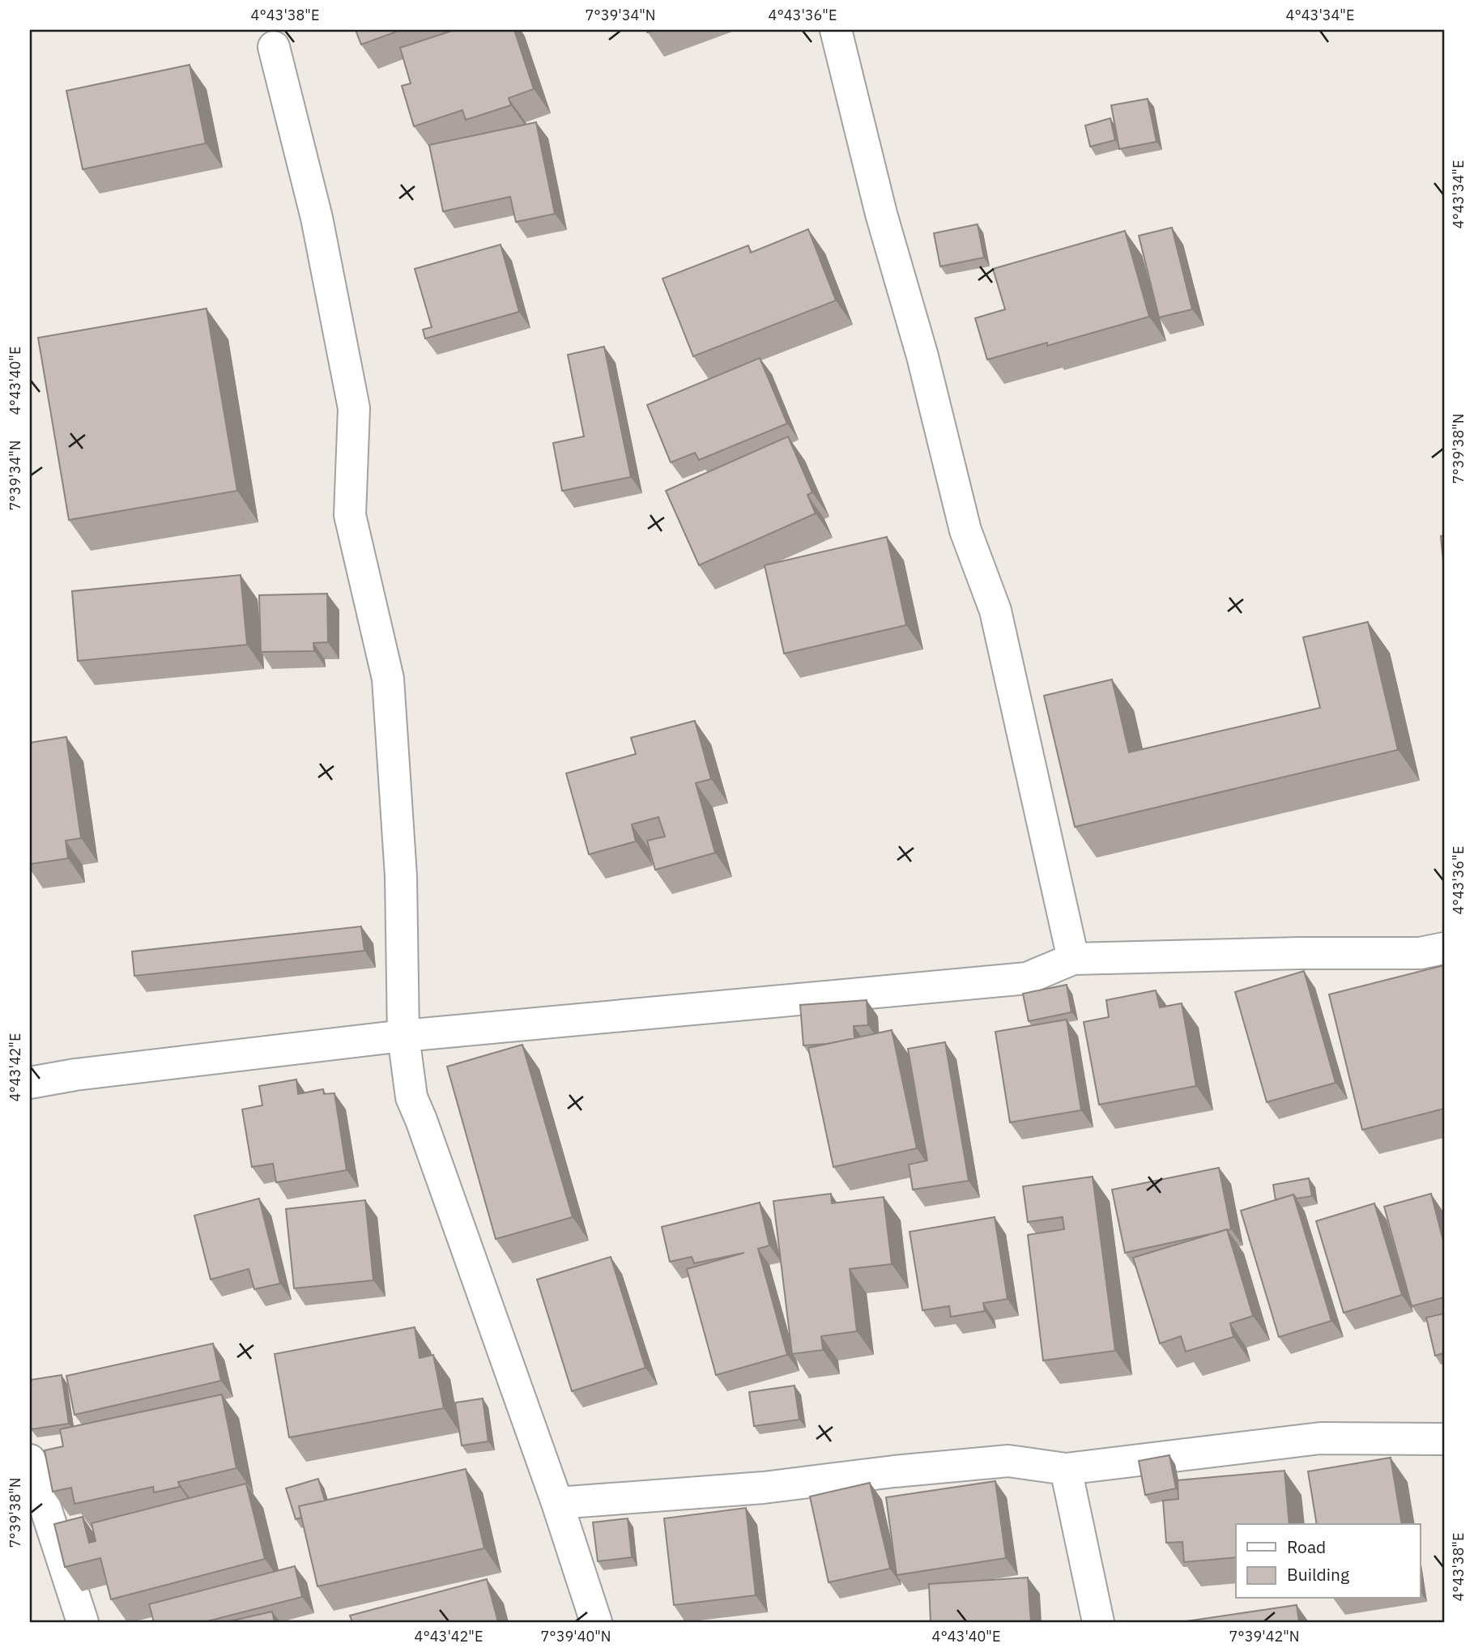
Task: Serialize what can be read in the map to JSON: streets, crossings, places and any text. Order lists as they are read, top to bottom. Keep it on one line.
{"legend":["Road","Building"],"coordinates":["4°43'38\"E","7°39'34\"N","4°43'36\"E","4°43'34\"E","4°43'40\"E","7°39'38\"N","4°43'42\"E","7°39'40\"N","7°39'42\"N"]}
